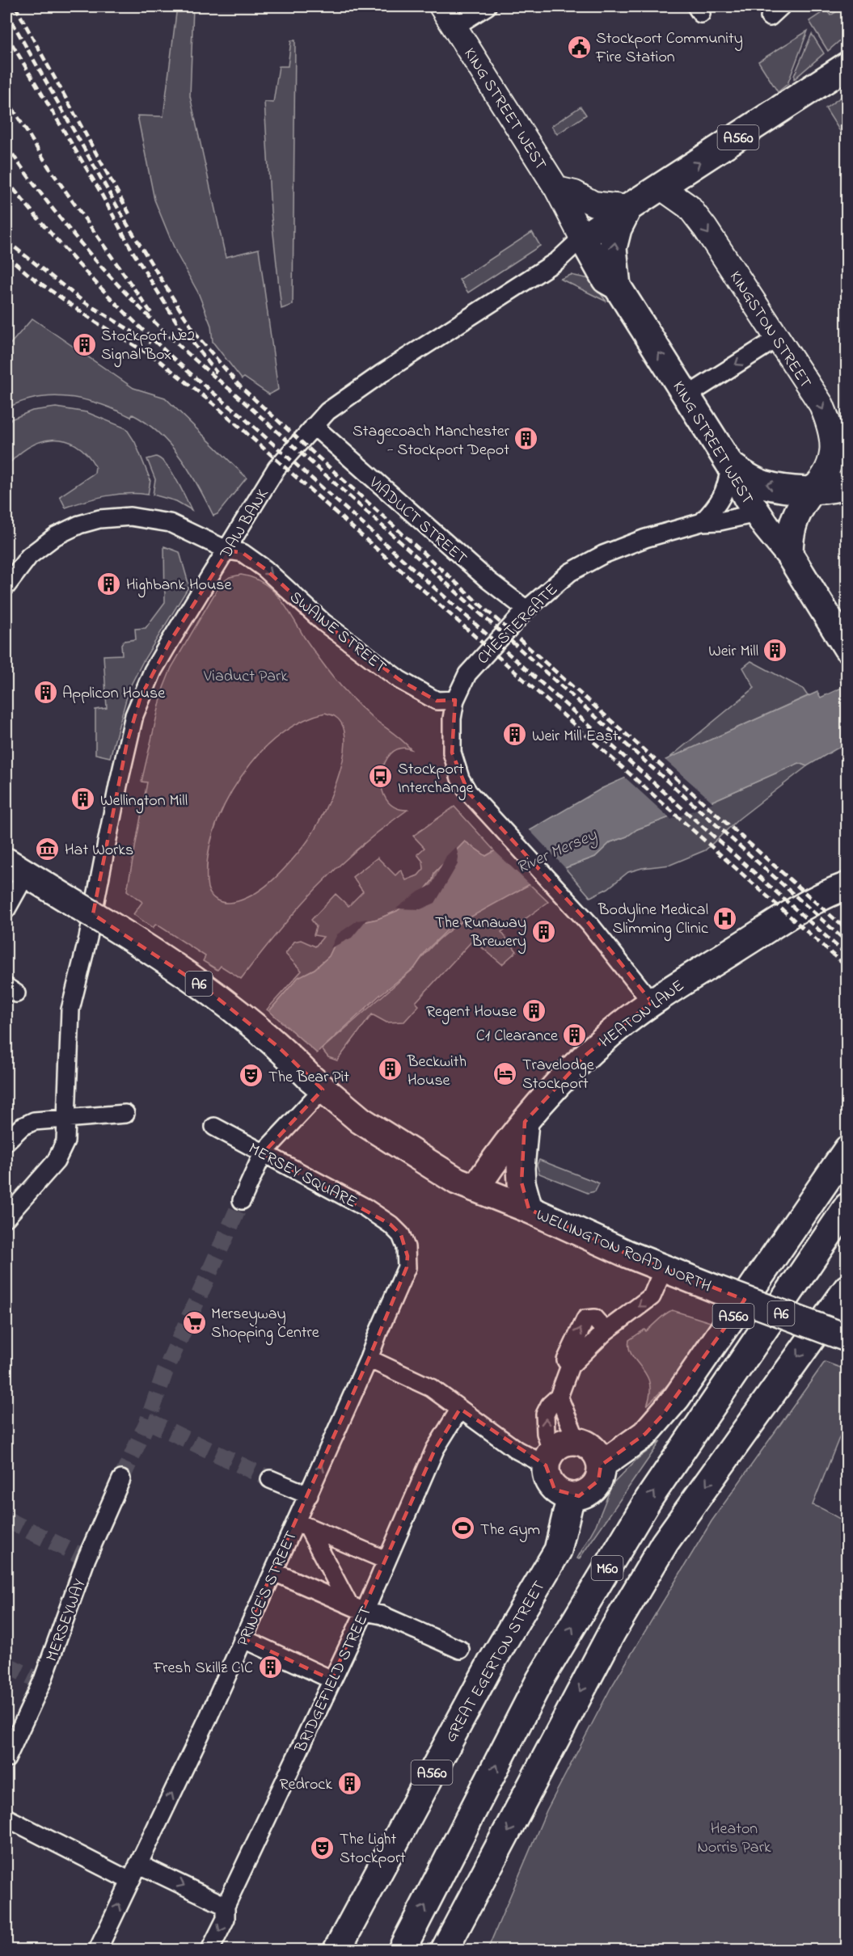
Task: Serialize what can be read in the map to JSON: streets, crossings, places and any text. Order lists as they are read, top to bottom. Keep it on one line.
{"streets":{"main road":["KING STREET WEST","A560","A6","HEATON LANE","WELLINGTON ROAD NORTH","M60","GREAT EGERTON STREET"],"street":["KINGSTON STREET","VIADUCT STREET","DAW BANK","CHESTERGATE","SWAINE STREET","MERSEY SQUARE","PRINCE'S STREET","MERSEYWAY","BRIDGEFIELD STREET"]},"crossings":[["KING STREET WEST","A560"],["KING STREET WEST","DAW BANK"],["KING STREET WEST","CHESTERGATE"],["A560","KINGSTON STREET"],["A560","DAW BANK"],["A560","GREAT EGERTON STREET"],["VIADUCT STREET","DAW BANK"],["VIADUCT STREET","CHESTERGATE"],["DAW BANK","SWAINE STREET"],["CHESTERGATE","SWAINE STREET"],["CHESTERGATE","HEATON LANE"],["A6","HEATON LANE"],["A6","WELLINGTON ROAD NORTH"],["HEATON LANE","WELLINGTON ROAD NORTH"],["MERSEY SQUARE","PRINCE'S STREET"]],"one_way":["KINGSTON STREET","SWAINE STREET","PRINCE'S STREET"],"water":["River Mersey"],"parks":["Viaduct Park","Heaton Norris Park"],"places":{"public building":["Stockport Community Fire Station"],"building":["Stockport №2 Signal Box","Stagecoach Manchester - Stockport Depot","Highbank House","Weir Mill","Applicon House","Weir Mill East","Wellington Mill","The Runaway Brewery","Regent House","C1 Clearance","Beckwith House","Fresh Skillz CIC","Redrock"],"bus stop":["Stockport Interchange"],"museum":["Hat Works"],"hospital":["Bodyline Medical Slimming Clinic"],"hotel":["Travelodge Stockport"],"theatre":["The Bear Pit","The Light Stockport"],"supermarket":["Merseyway Shopping Centre"],"sports":["The Gym"]}}
